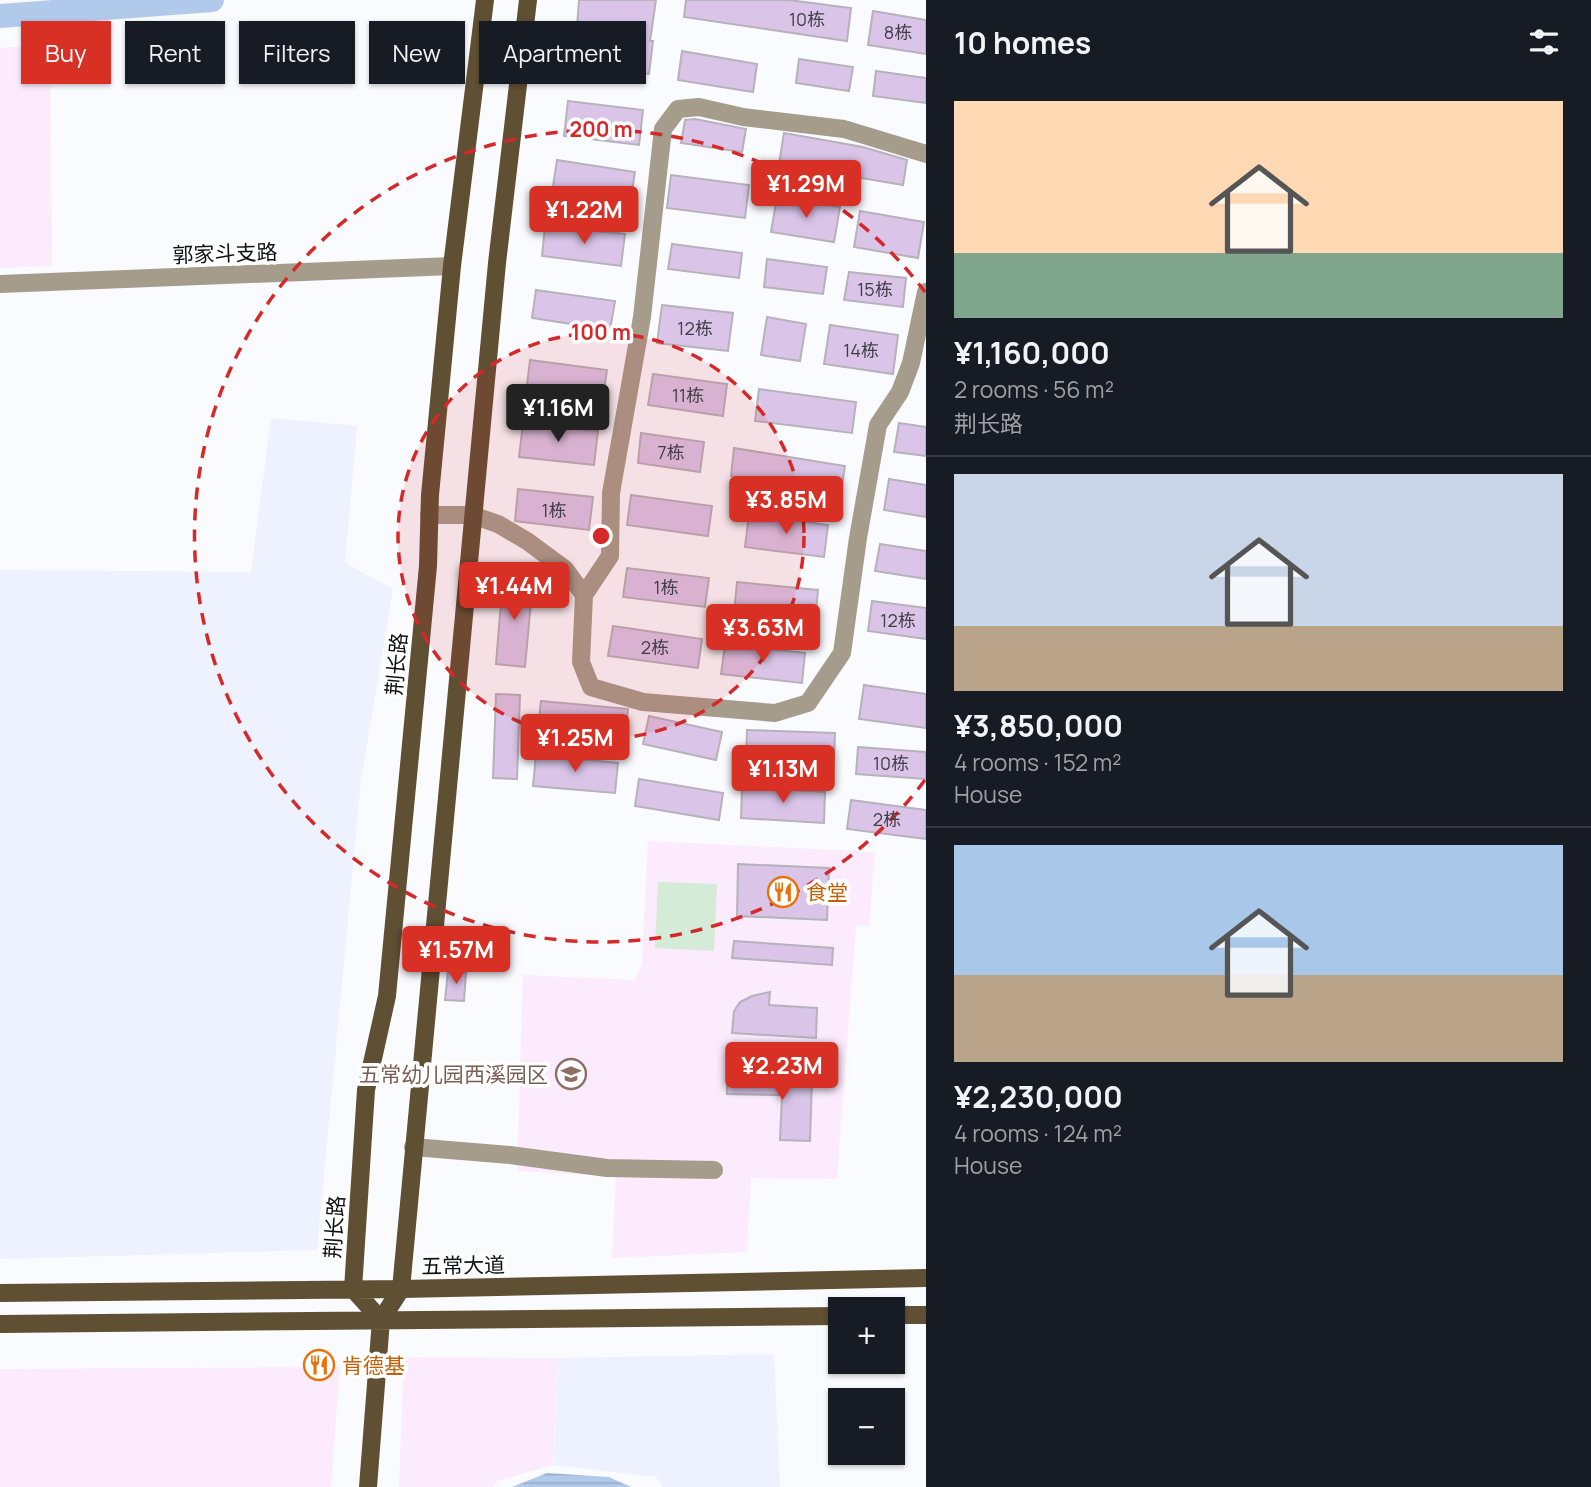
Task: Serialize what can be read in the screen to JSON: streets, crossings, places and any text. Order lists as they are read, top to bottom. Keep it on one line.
{"streets":{"main road":["荆长路","五常大道"],"street":["郭家斗支路"]},"crossings":[["郭家斗支路","荆长路"],["荆长路","五常大道"]],"places":{"restaurant":["食堂","肯德基"],"school or university":["五常幼儿园西溪园区"]},"house_numbers":["10栋","8栋","15栋","12栋","14栋","11栋","7栋","1栋","1栋","12栋","2栋","10栋","2栋"],"page":{"heading":"10 homes","chip":["Buy","Rent","Filters","New","Apartment"],"list":[{"name":"¥1,160,000","note":"2 rooms · 56 m² · 荆长路"},{"name":"¥3,850,000","note":"4 rooms · 152 m² · House"},{"name":"¥2,230,000","note":"4 rooms · 124 m² · House"}],"price":["¥1.29M","¥1.22M","¥1.16M","¥3.85M","¥1.44M","¥3.63M","¥1.25M","¥1.13M","¥1.57M","¥2.23M"],"map_buttons":["+","−"]},"rings":["200 m","100 m"]}
